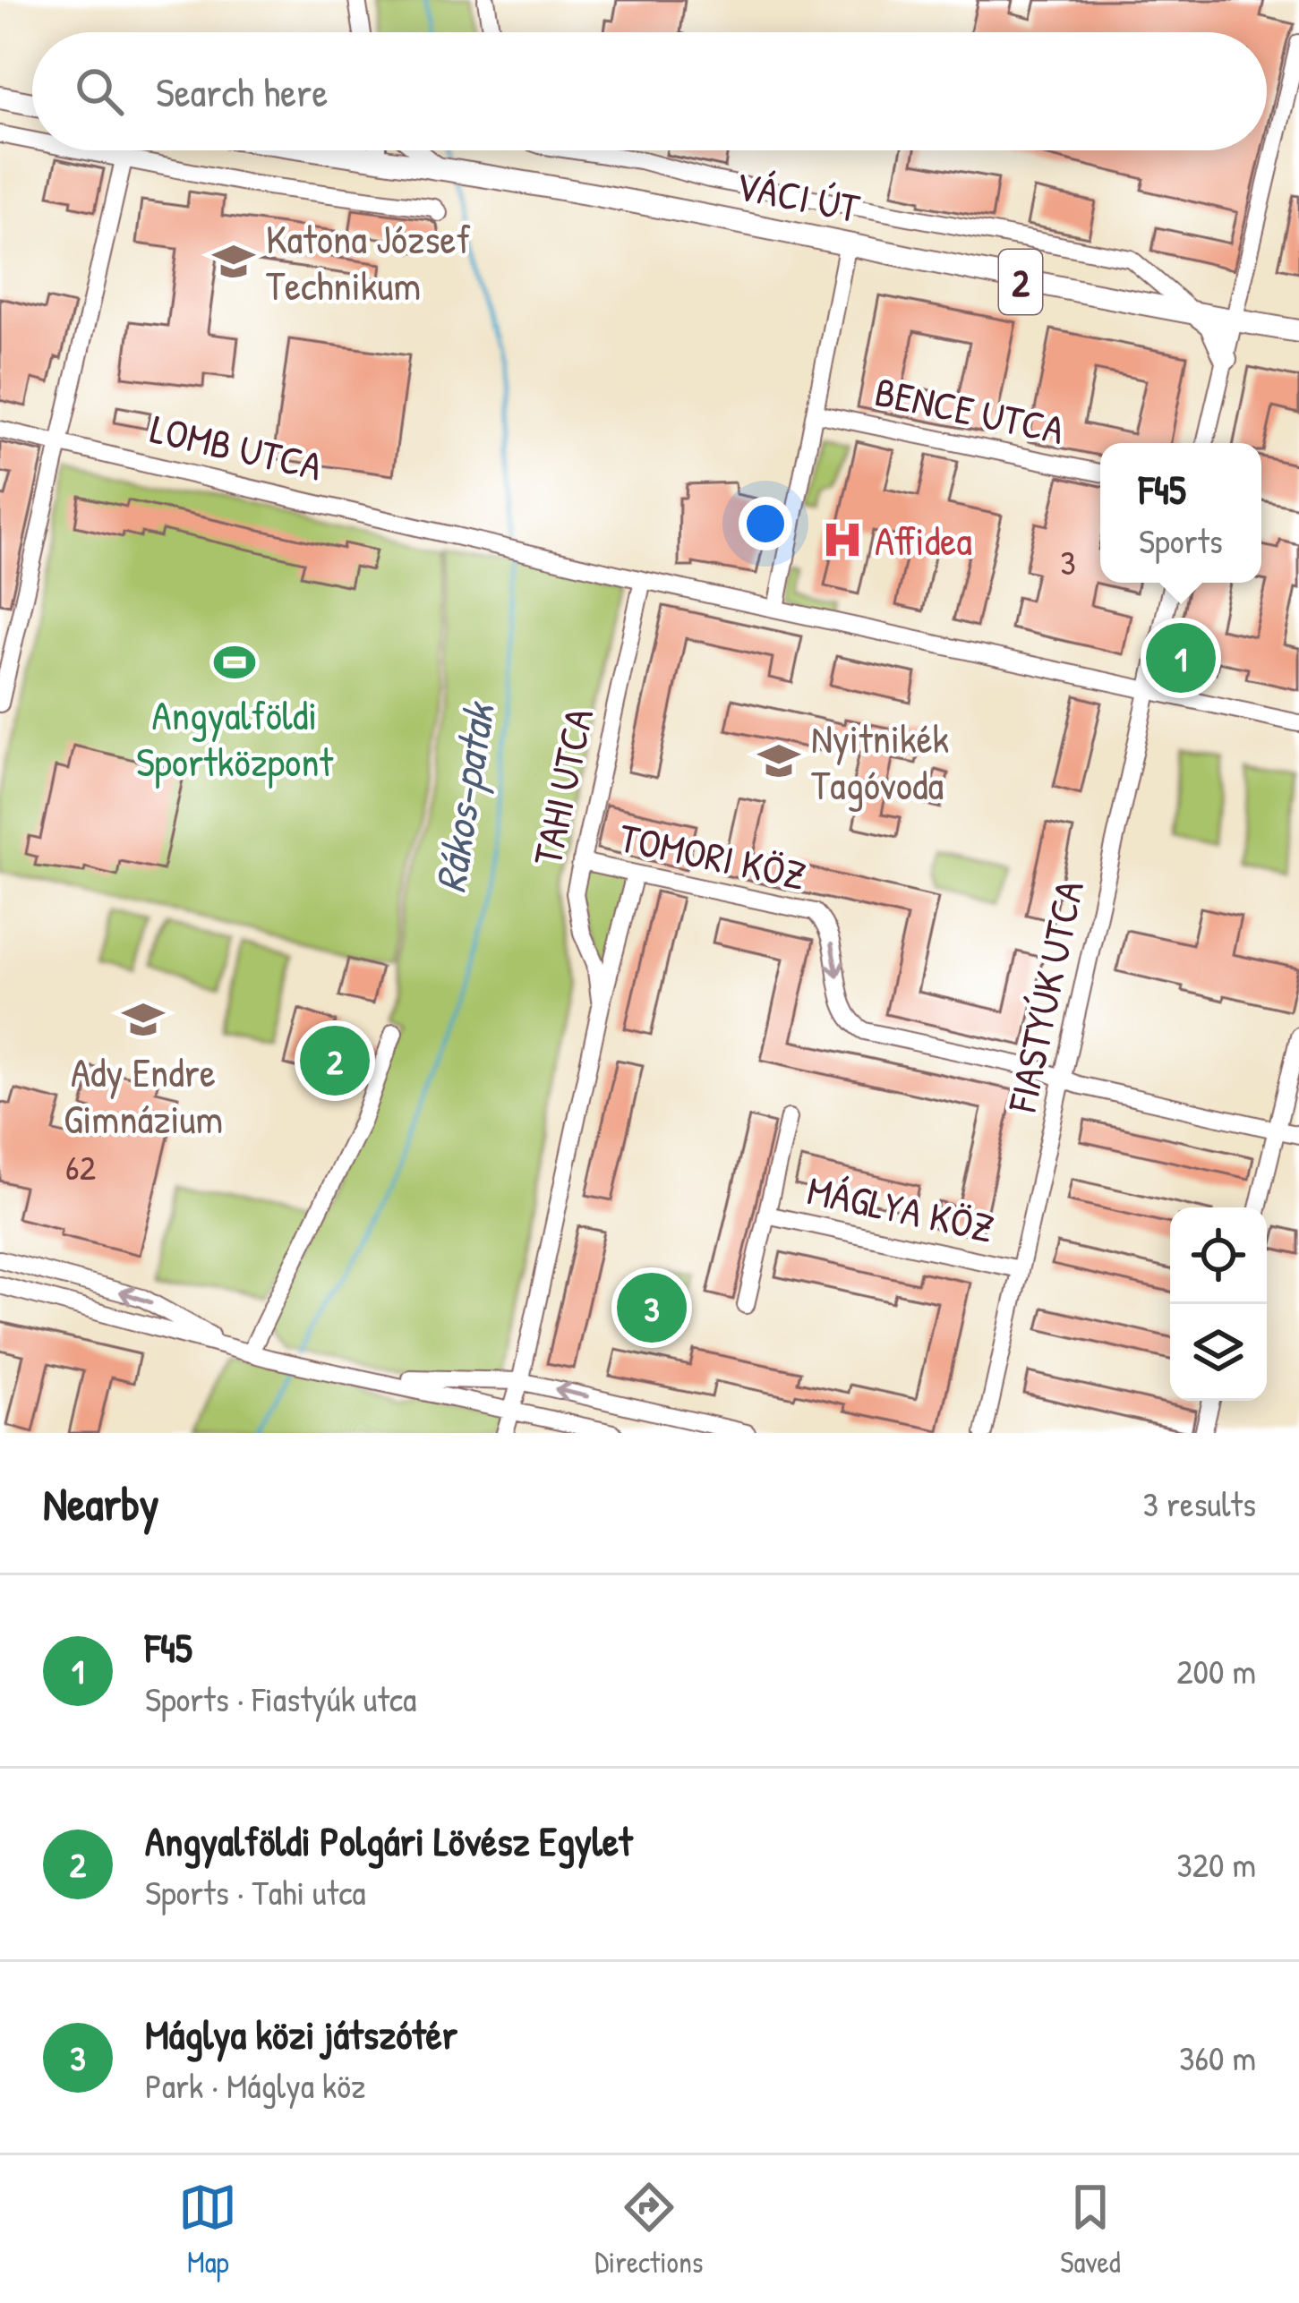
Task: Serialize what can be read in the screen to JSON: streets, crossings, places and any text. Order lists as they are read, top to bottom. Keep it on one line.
{"streets":{"main road":["VÁCI ÚT","2"],"street":["BENCE UTCA","LOMB UTCA","TAHI UTCA","TOMORI KÖZ","FIASTYÚK UTCA","MÁGLYA KÖZ"]},"crossings":[["LOMB UTCA","TAHI UTCA"],["LOMB UTCA","FIASTYÚK UTCA"],["TAHI UTCA","TOMORI KÖZ"],["TOMORI KÖZ","FIASTYÚK UTCA"],["FIASTYÚK UTCA","MÁGLYA KÖZ"]],"one_way":["TOMORI KÖZ"],"water":["Rákos-patak"],"places":{"school or university":["Katona József Technikum","Nyitnikék Tagóvoda","Ady Endre Gimnázium"],"hospital":["Affidea"],"sports":["Angyalföldi Sportközpont"]},"house_numbers":["3","62"],"page":{"search":"Search here","popup":["F45","Sports"],"pins":["1","2","3"],"heading":["Nearby","3 results"],"list":[{"mark":"1","name":"F45","note":"Sports · Fiastyúk utca","value":"200 m"},{"mark":"2","name":"Angyalföldi Polgári Lövész Egylet","note":"Sports · Tahi utca","value":"320 m"},{"mark":"3","name":"Máglya közi játszótér","note":"Park · Máglya köz","value":"360 m"}],"nav":["Map","Directions","Saved"]}}
